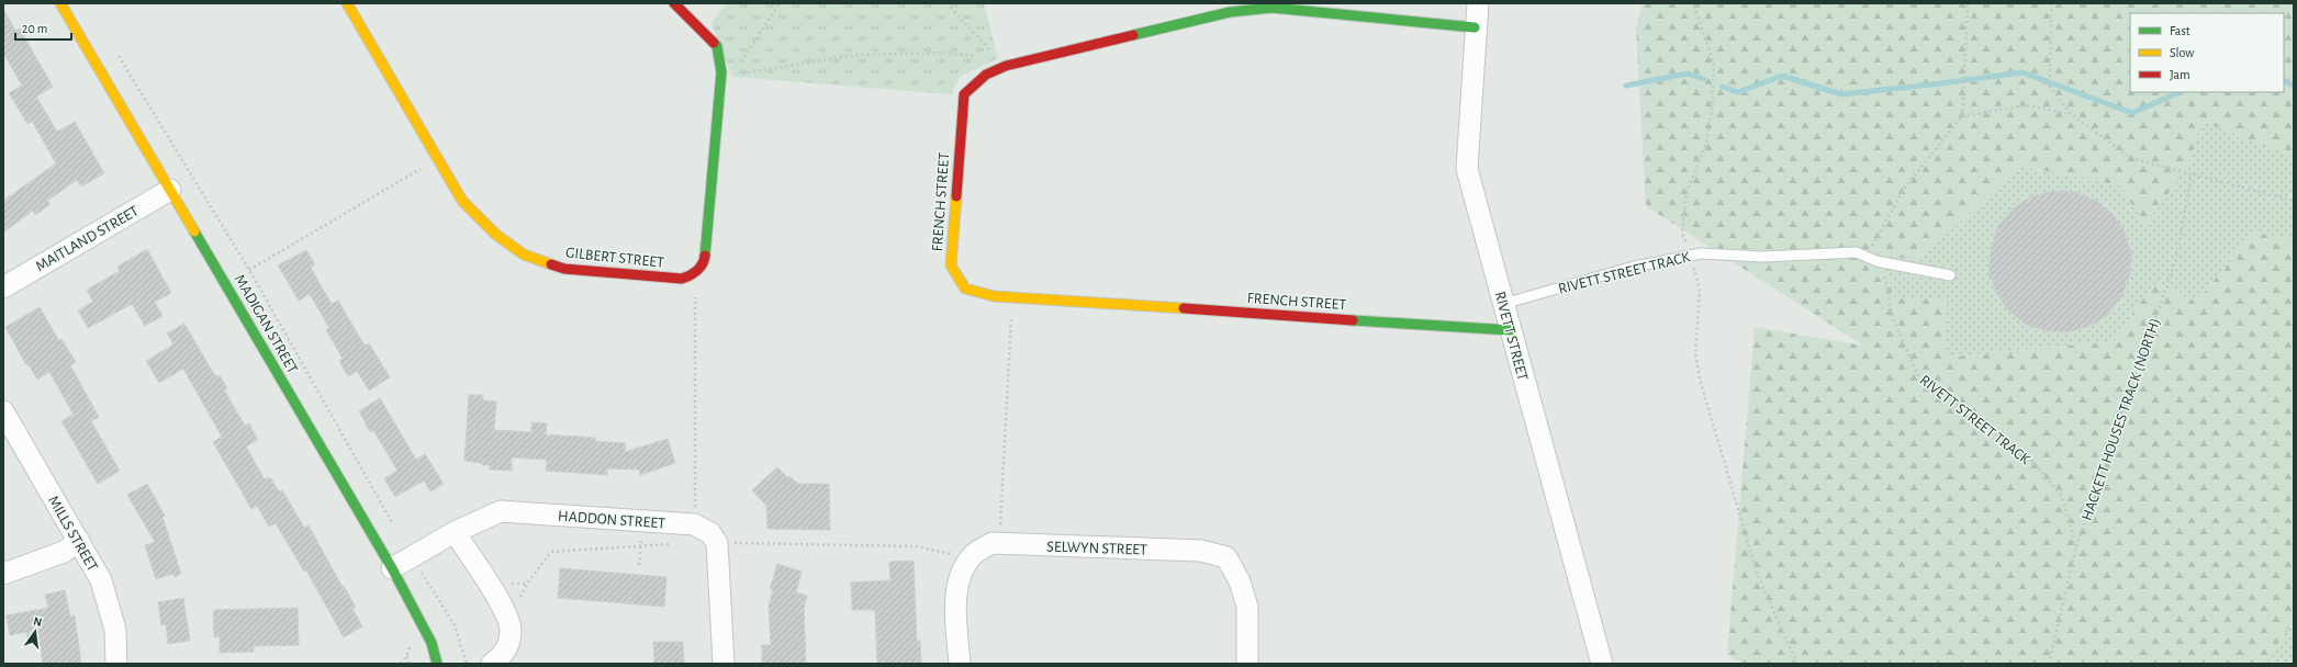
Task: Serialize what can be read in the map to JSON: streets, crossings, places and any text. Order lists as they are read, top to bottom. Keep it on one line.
{"streets":{"street":["FRENCH STREET","MAITLAND STREET","GILBERT STREET","MADIGAN STREET","RIVETT STREET","HADDON STREET","MILLS STREET","SELWYN STREET"],"lane":["RIVETT STREET TRACK"],"path":["HACKETT HOUSES TRACK (NORTH)"]},"crossings":[["FRENCH STREET","RIVETT STREET"],["MAITLAND STREET","MADIGAN STREET"],["RIVETT STREET TRACK","RIVETT STREET"],["RIVETT STREET TRACK","HACKETT HOUSES TRACK (NORTH)"],["MADIGAN STREET","HADDON STREET"]],"legend":["Fast","Slow","Jam"],"scale_bar":"20 m","north":"top"}
